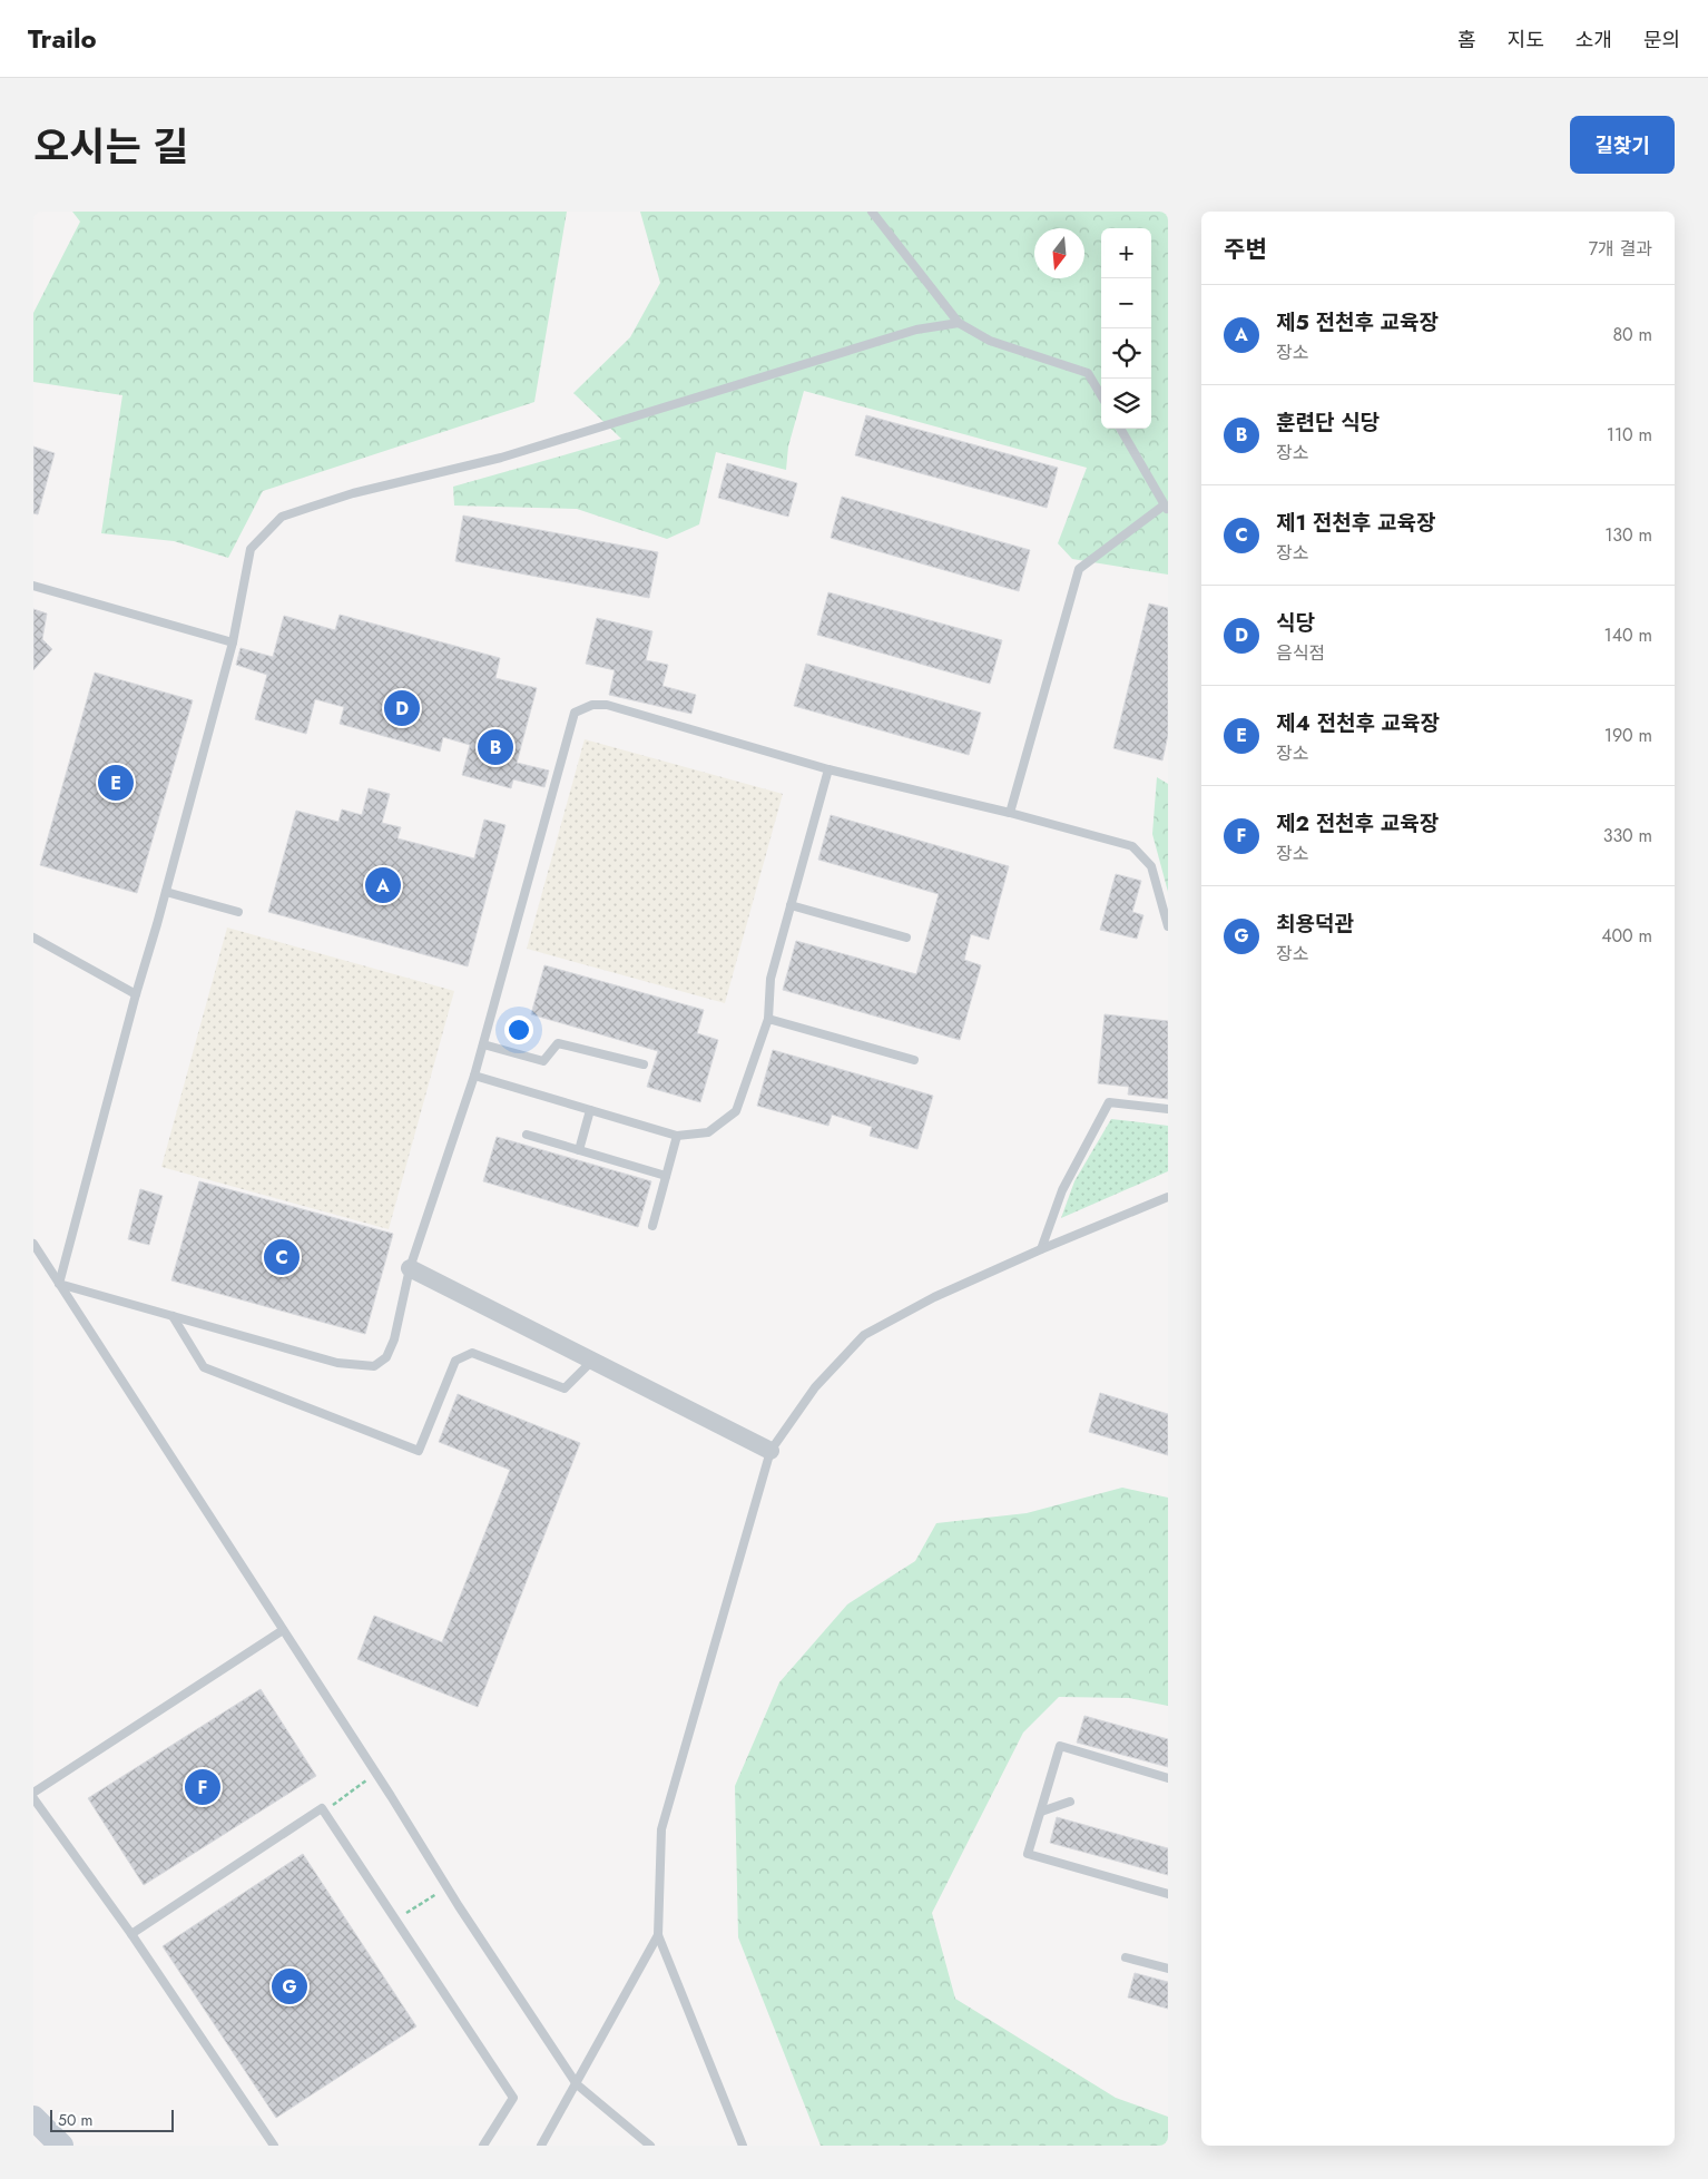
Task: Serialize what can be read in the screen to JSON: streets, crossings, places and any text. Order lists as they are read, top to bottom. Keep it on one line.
{"scale_bar":"50 m","north":"bottom","page":{"header":"Trailo","nav":["홈","지도","소개","문의"],"title":"오시는 길","buttons":"길찾기","heading":["주변","7개 결과"],"map_buttons":["+","−"],"list":[{"mark":"A","name":"제5 전천후 교육장","note":"장소","value":"80 m"},{"mark":"B","name":"훈련단 식당","note":"장소","value":"110 m"},{"mark":"C","name":"제1 전천후 교육장","note":"장소","value":"130 m"},{"mark":"D","name":"식당","note":"음식점","value":"140 m"},{"mark":"E","name":"제4 전천후 교육장","note":"장소","value":"190 m"},{"mark":"F","name":"제2 전천후 교육장","note":"장소","value":"330 m"},{"mark":"G","name":"최용덕관","note":"장소","value":"400 m"}],"pins":["D","B","E","A","C","F","G"],"scale":"50 m"}}
